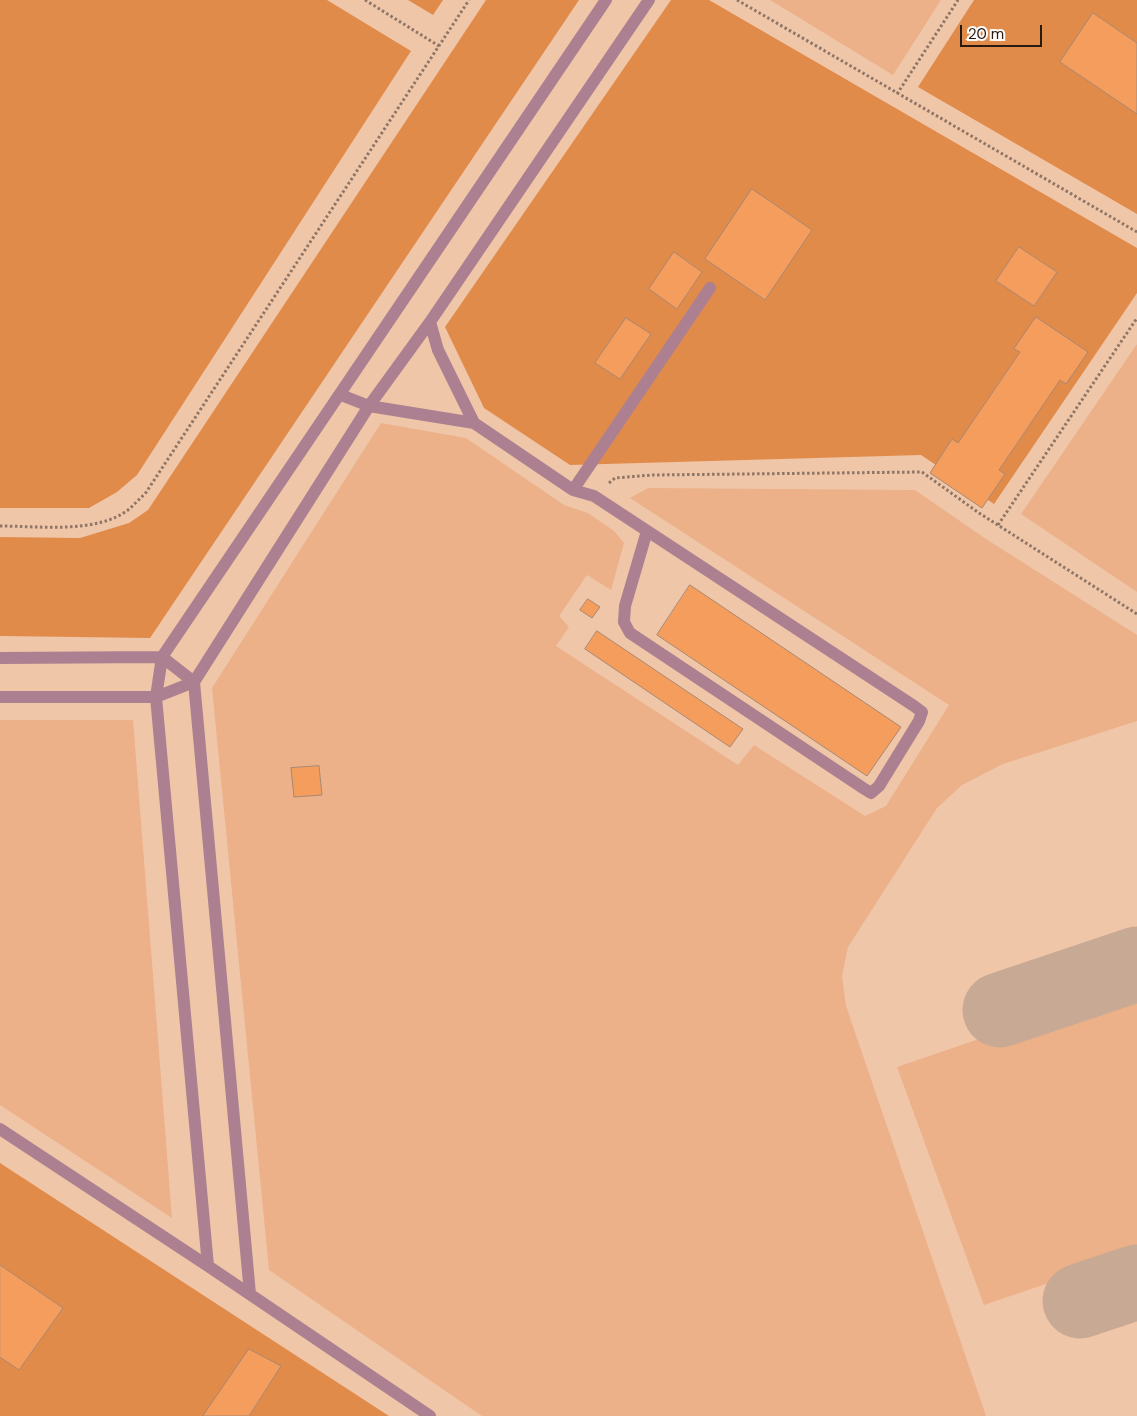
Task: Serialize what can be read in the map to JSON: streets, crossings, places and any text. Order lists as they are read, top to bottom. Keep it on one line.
{"scale_bar":"20 m"}
